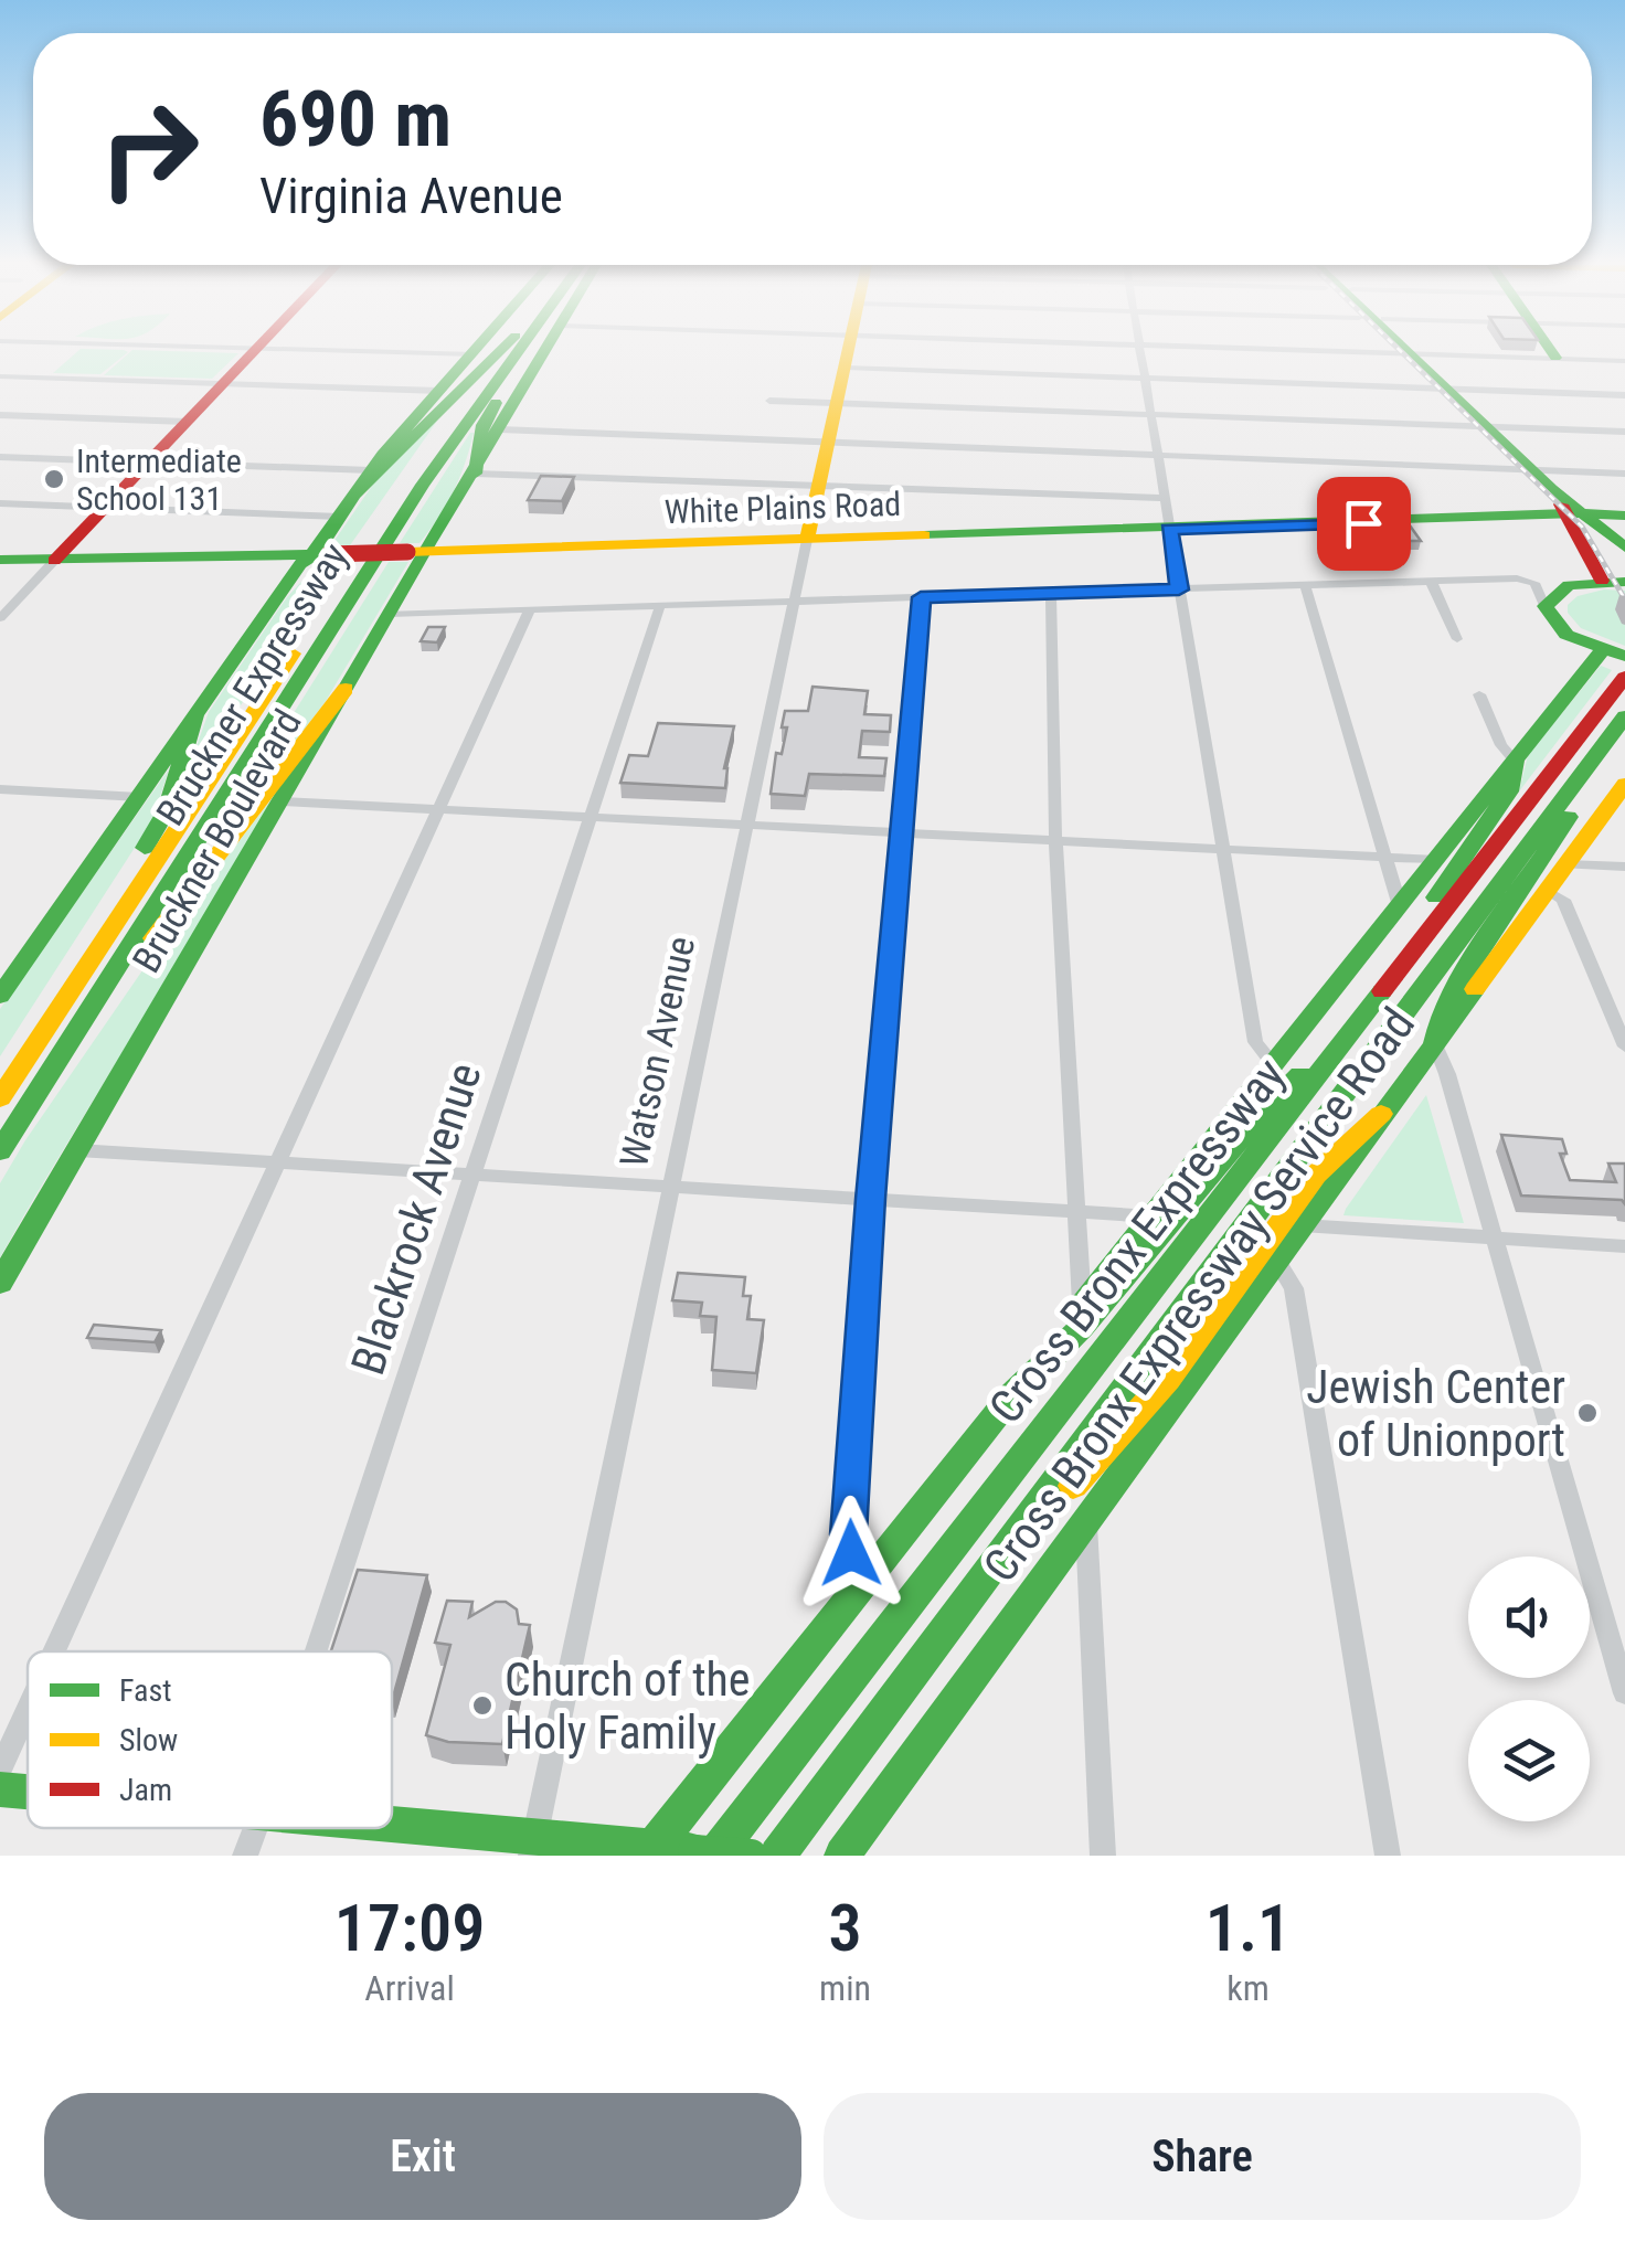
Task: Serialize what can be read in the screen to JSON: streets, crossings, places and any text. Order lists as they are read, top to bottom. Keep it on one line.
{"streets":{"main road":["White Plains Road","Bruckner Expressway","Bruckner Boulevard","Watson Avenue","Cross Bronx Expressway","Cross Bronx Expressway Service Road"],"street":["Blackrock Avenue"]},"crossings":[["White Plains Road","Bruckner Boulevard"],["White Plains Road","Watson Avenue"]],"places":["Intermediate School 131","Jewish Center of Unionport","Church of the Holy Family"],"legend":["Fast","Slow","Jam"],"page":{"turn":["690 m","Virginia Avenue"],"eta":["17:09","Arrival","3","min","1.1","km"],"buttons":["Exit","Share"]}}
